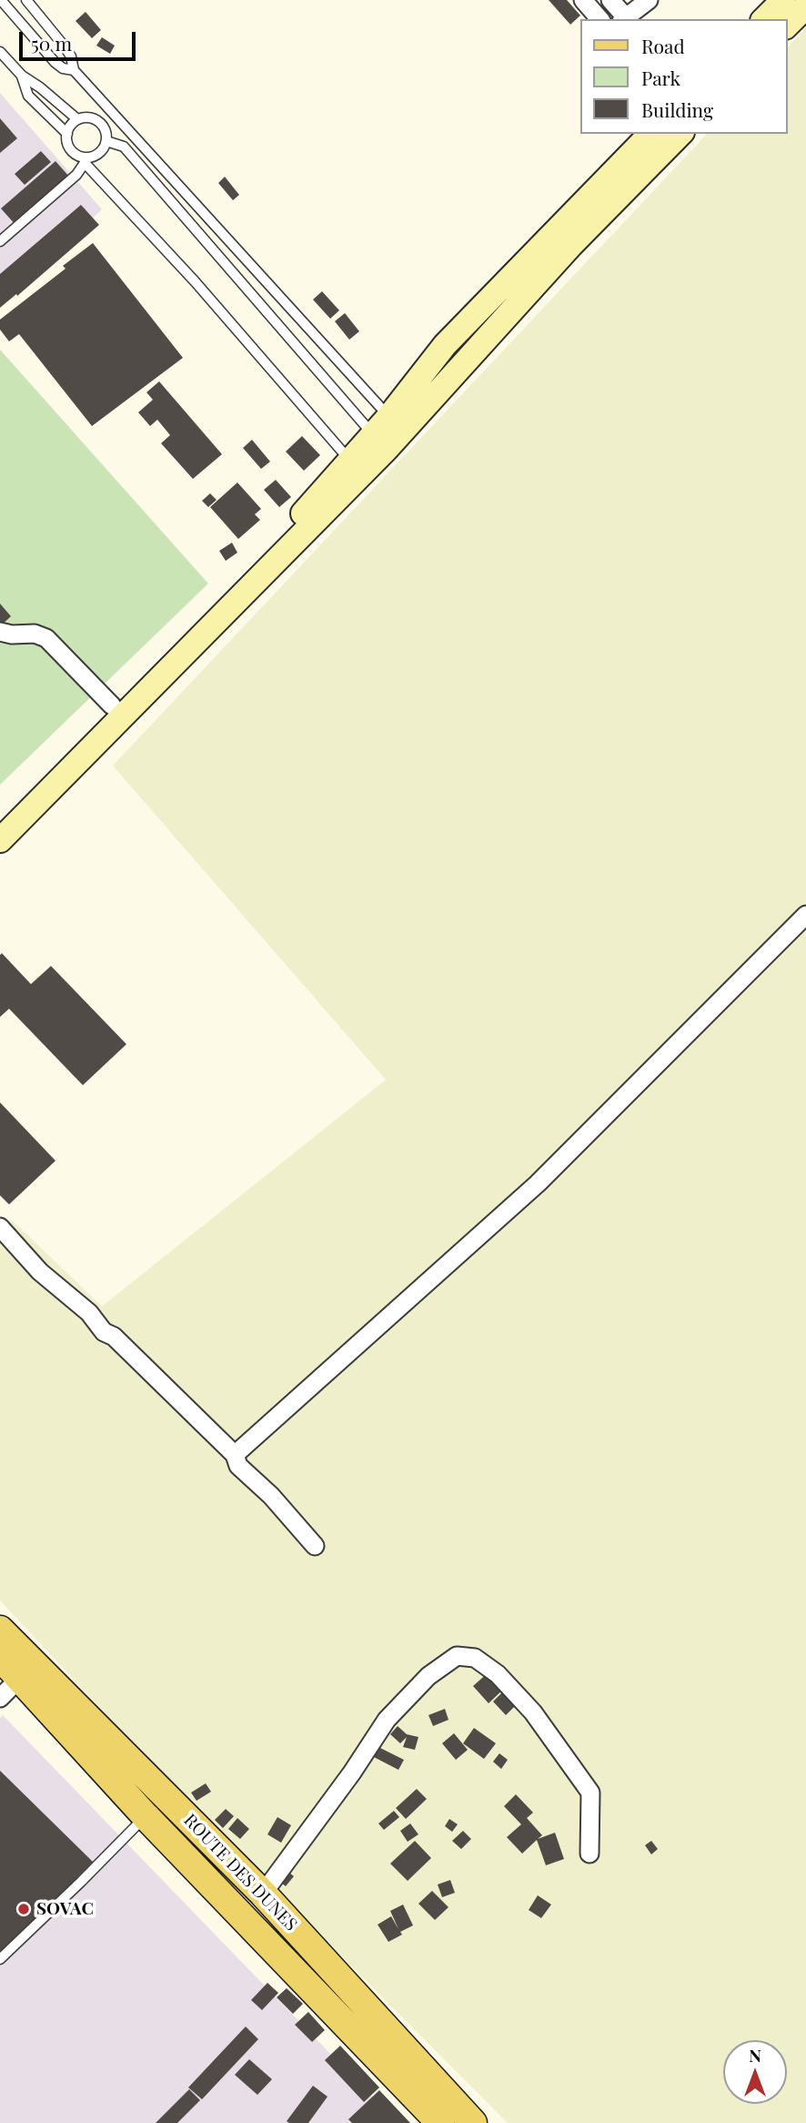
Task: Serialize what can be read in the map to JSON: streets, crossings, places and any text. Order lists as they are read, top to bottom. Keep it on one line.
{"streets":{"main road":["ROUTE DES DUNES"]},"places":["SOVAC"],"legend":["Road","Park","Building"],"scale_bar":"50 m","north":"top"}
